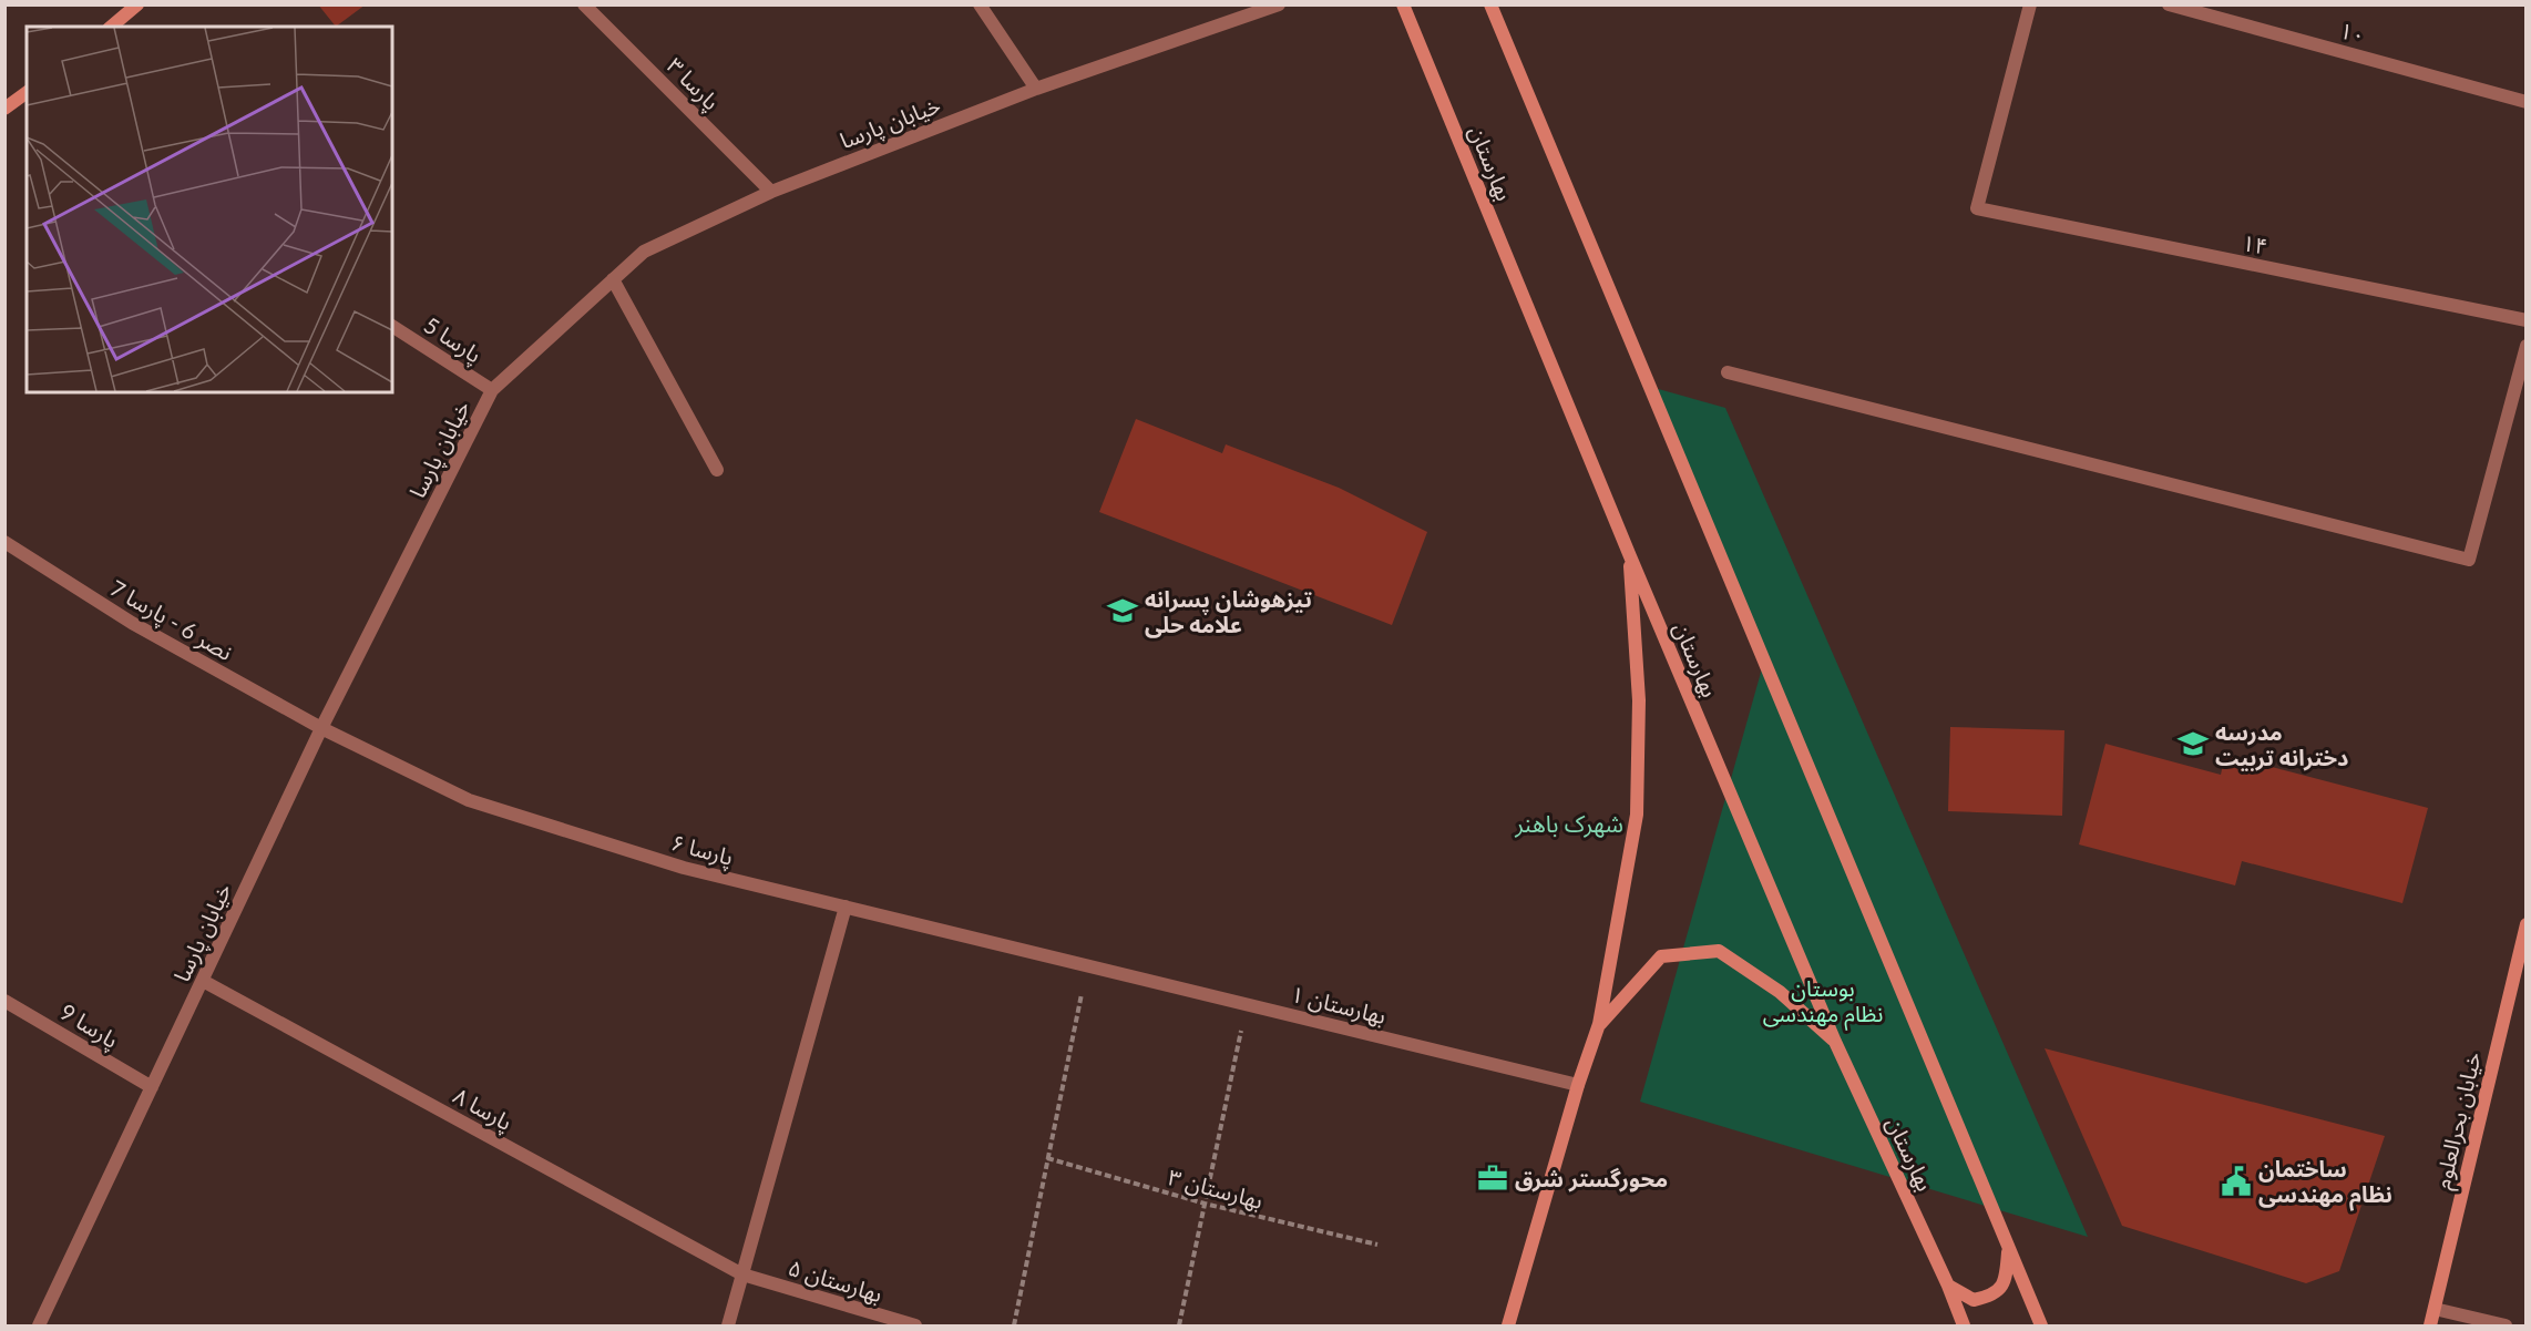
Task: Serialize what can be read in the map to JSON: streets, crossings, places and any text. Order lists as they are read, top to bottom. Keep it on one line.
{"streets":{"street":["۱۰","پارسا ۳","خیابان پارسا","بهارستان","۱۴","پارسا 5","نصر 6 - پارسا 7","پارسا ۶","بهارستان ۱","پارسا 9","۸ پارسا","خیابان بحرالعلوم","بهارستان ۵"],"path":["بهارستان ۳"]},"crossings":[["پارسا ۳","خیابان پارسا"],["خیابان پارسا","پارسا 5"],["خیابان پارسا","نصر 6 - پارسا 7"],["خیابان پارسا","پارسا ۶"],["خیابان پارسا","پارسا 9"],["خیابان پارسا","۸ پارسا"],["نصر 6 - پارسا 7","پارسا ۶"],["پارسا ۶","بهارستان ۱"],["۸ پارسا","بهارستان ۵"]],"districts":["شهرک باهنر"],"parks":["بوستان نظام مهندسی"],"places":{"school or university":["تیزهوشان پسرانه علامه حلی","مدرسه دخترانه تربیت"],"office":["محورگستر شرق"],"public building":["ساختمان نظام مهندسی"]}}
